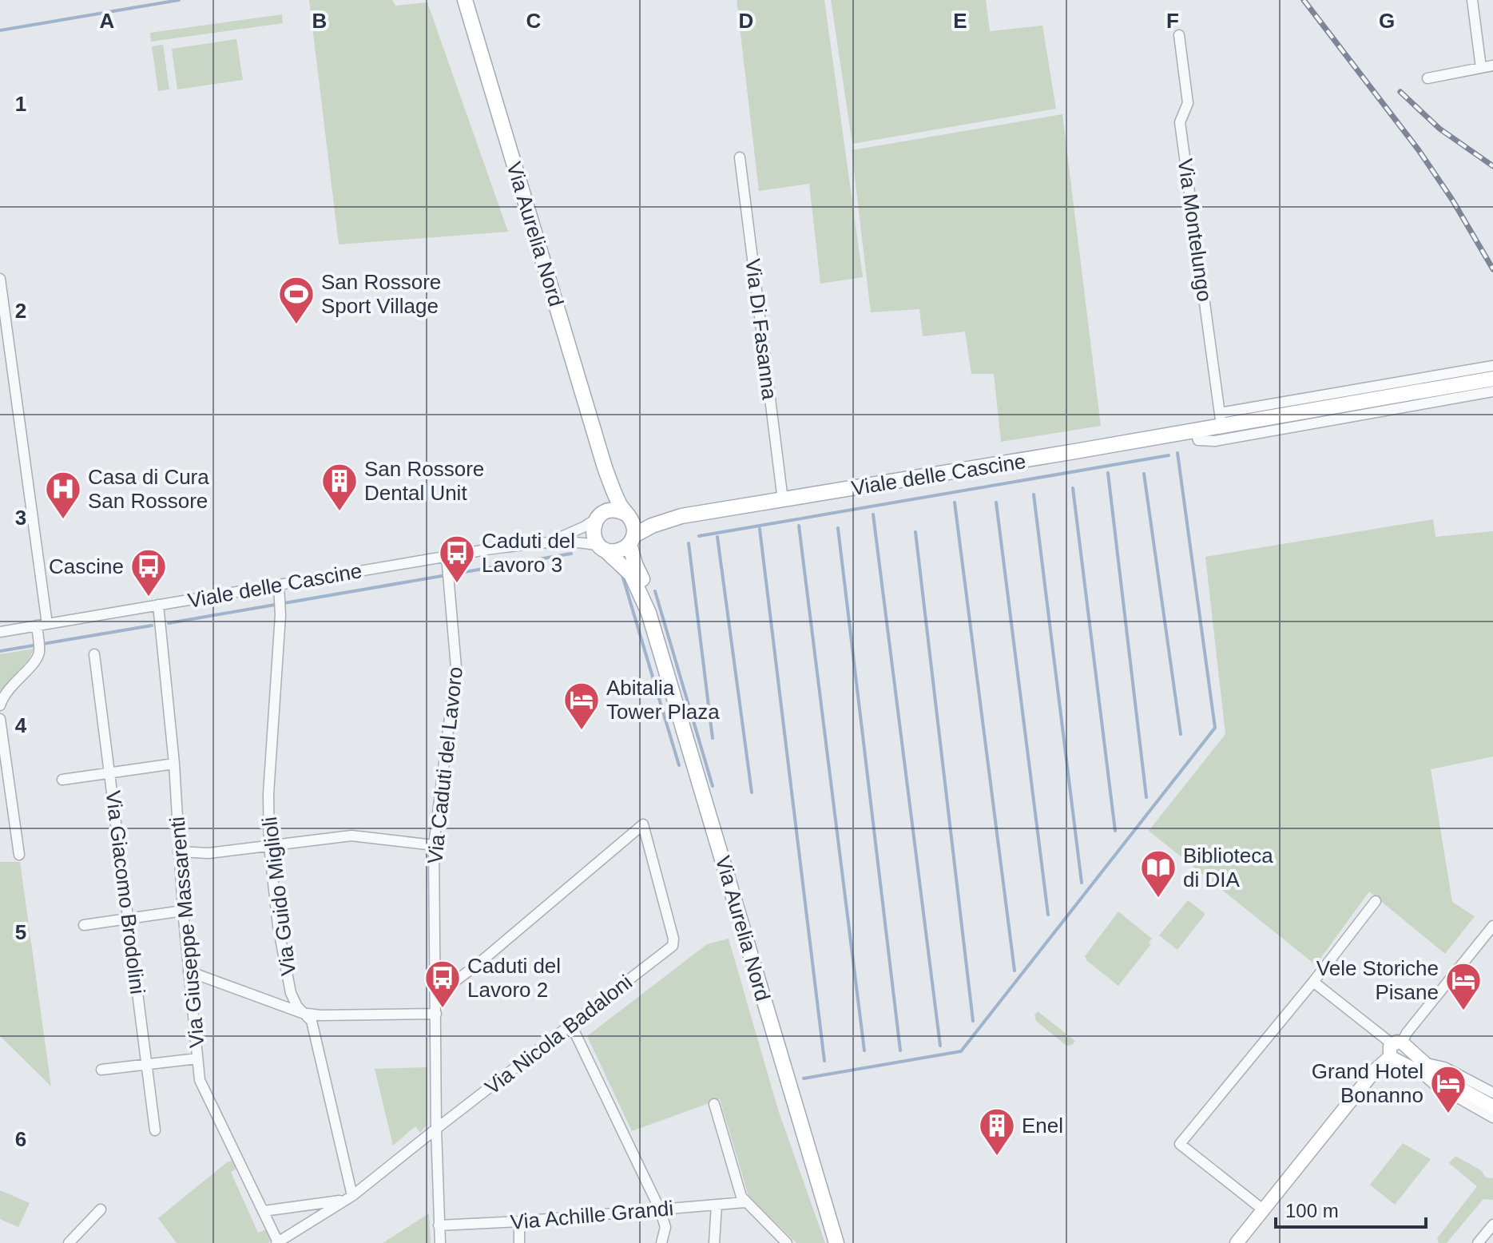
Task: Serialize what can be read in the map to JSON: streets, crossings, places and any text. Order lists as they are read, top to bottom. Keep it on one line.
{"streets":{"main road":["Via Aurelia Nord","Viale delle Cascine"],"street":["Via Montelungo","Via Di Fasanna","Via Caduti del Lavoro","Via Giacomo Brodolini","Via Guido Miglioli","Via Giuseppe Massarenti","Via Nicola Badaloni","Via Achille Grandi"]},"crossings":[["Via Montelungo","Viale delle Cascine"],["Via Aurelia Nord","Viale delle Cascine"],["Via Di Fasanna","Viale delle Cascine"],["Viale delle Cascine","Via Caduti del Lavoro"],["Viale delle Cascine","Via Guido Miglioli"],["Viale delle Cascine","Via Giuseppe Massarenti"],["Via Caduti del Lavoro","Via Nicola Badaloni"],["Via Caduti del Lavoro","Via Achille Grandi"],["Via Guido Miglioli","Via Nicola Badaloni"],["Via Giuseppe Massarenti","Via Nicola Badaloni"]],"places":{"sports":["San Rossore Sport Village"],"building":["San Rossore Dental Unit","Enel"],"hospital":["Casa di Cura San Rossore"],"bus stop":["Caduti del Lavoro 3","Cascine","Caduti del Lavoro 2"],"hotel":["Abitalia Tower Plaza","Vele Storiche Pisane","Grand Hotel Bonanno"],"library":["Biblioteca di DIA"]},"scale_bar":"100 m","grid":{"columns":["A","B","C","D","E","F","G"],"rows":["1","2","3","4","5","6"]}}
